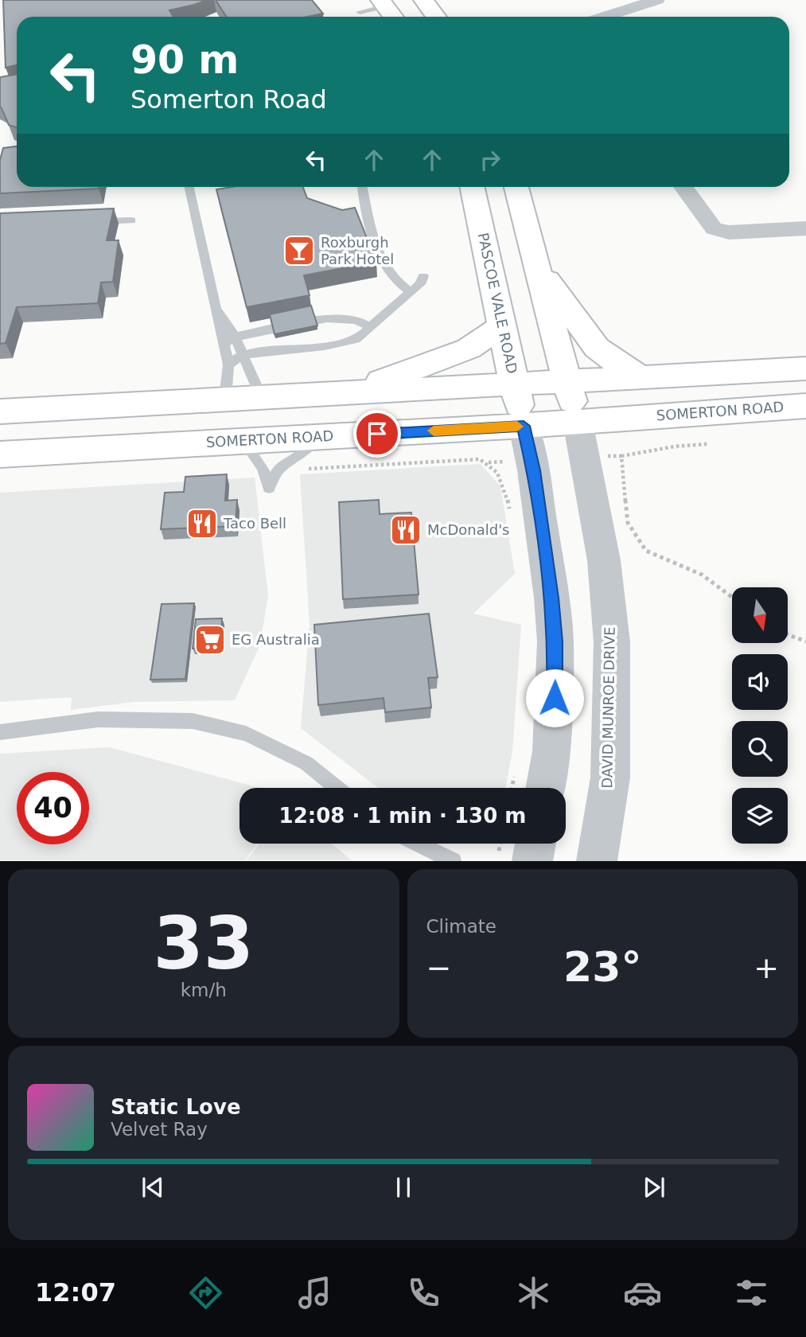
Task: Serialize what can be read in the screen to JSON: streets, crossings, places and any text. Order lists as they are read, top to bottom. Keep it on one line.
{"streets":{"main road":["PASCOE VALE ROAD","SOMERTON ROAD"],"street":["DAVID MUNROE DRIVE"]},"crossings":[["PASCOE VALE ROAD","SOMERTON ROAD"],["SOMERTON ROAD","DAVID MUNROE DRIVE"]],"places":{"bar":["Roxburgh Park Hotel"],"restaurant":["Taco Bell","McDonald's"],"supermarket":["EG Australia"]},"north":"bottom","page":{"turn":["90 m","Somerton Road"],"limit":"40","trip":"12:08 · 1 min · 130 m","tile":[["33","km/h"],"Climate"],"heat":["−","23°","+"],"song":["Static Love","Velvet Ray"],"tabs":"12:07"}}
